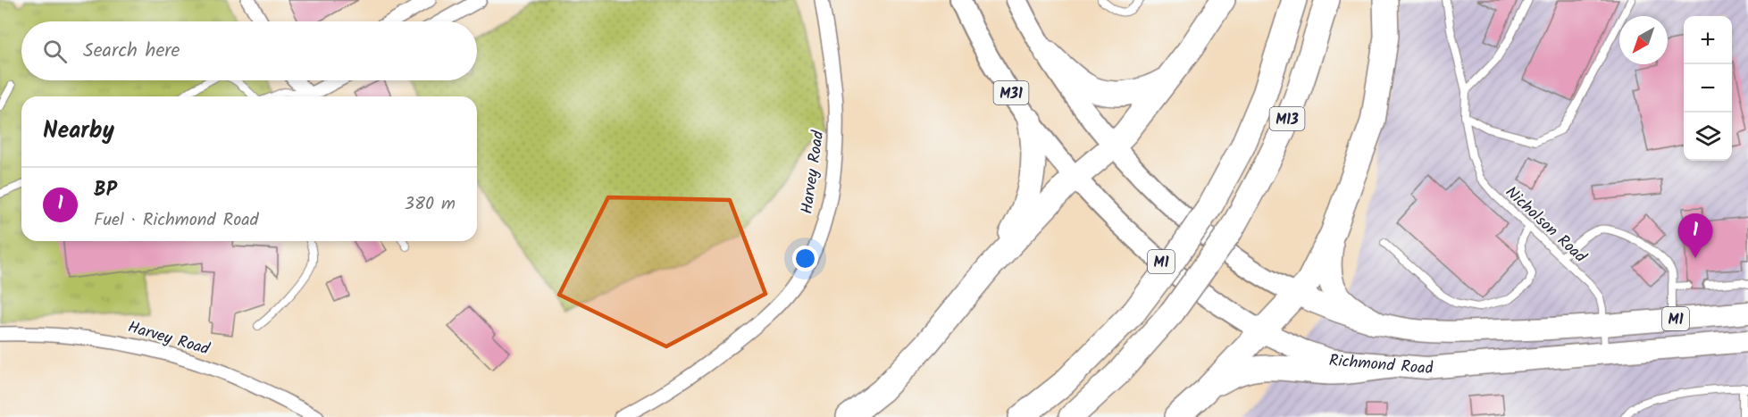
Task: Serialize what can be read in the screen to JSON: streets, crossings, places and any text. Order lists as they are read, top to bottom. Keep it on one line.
{"streets":{"highway":["M13","M1","Richmond Road"],"main road":["M31"],"street":["Harvey Road"],"lane":["Nicholson Road"]},"crossings":[["M31","Richmond Road"],["Nicholson Road","M1"],["Nicholson Road","Richmond Road"]],"north":"bottom left","page":{"map_buttons":["+","−"],"search":"Search here","heading":"Nearby","list":[{"mark":"1","name":"BP","note":"Fuel · Richmond Road","value":"380 m"}],"pins":"1"}}
